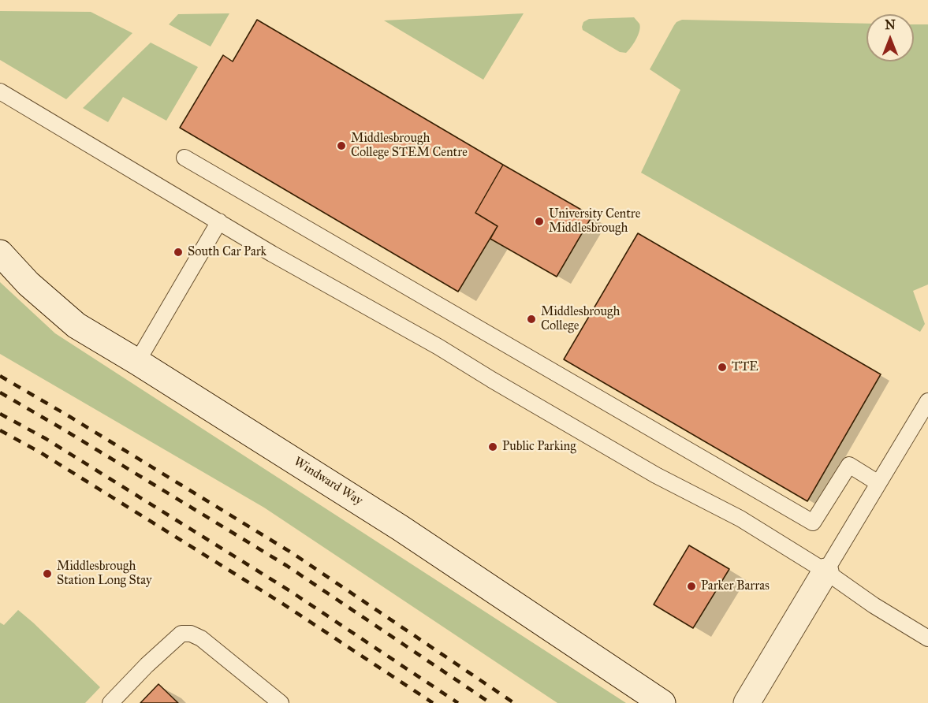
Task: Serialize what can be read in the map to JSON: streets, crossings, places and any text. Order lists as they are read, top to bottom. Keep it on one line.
{"streets":{"street":["Windward Way"]},"places":["Middlesbrough College STEM Centre","University Centre Middlesbrough","South Car Park","Middlesbrough College","TTE","Public Parking","Middlesbrough Station Long Stay","Parker Barras"],"north":"top"}
